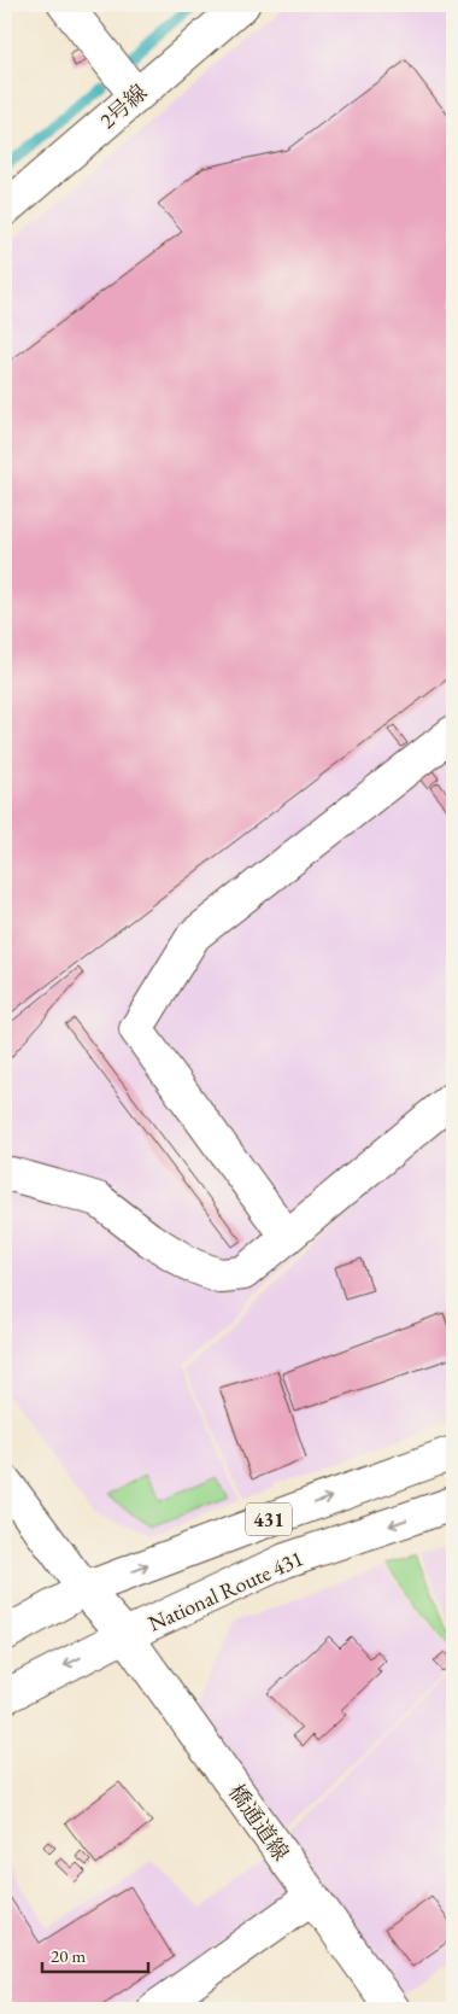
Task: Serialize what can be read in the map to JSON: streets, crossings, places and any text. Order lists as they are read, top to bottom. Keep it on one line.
{"streets":{"main road":["2号線","431","National Route 431","橋通道線"]},"crossings":[["431","橋通道線"],["National Route 431","橋通道線"]],"scale_bar":"20 m"}
